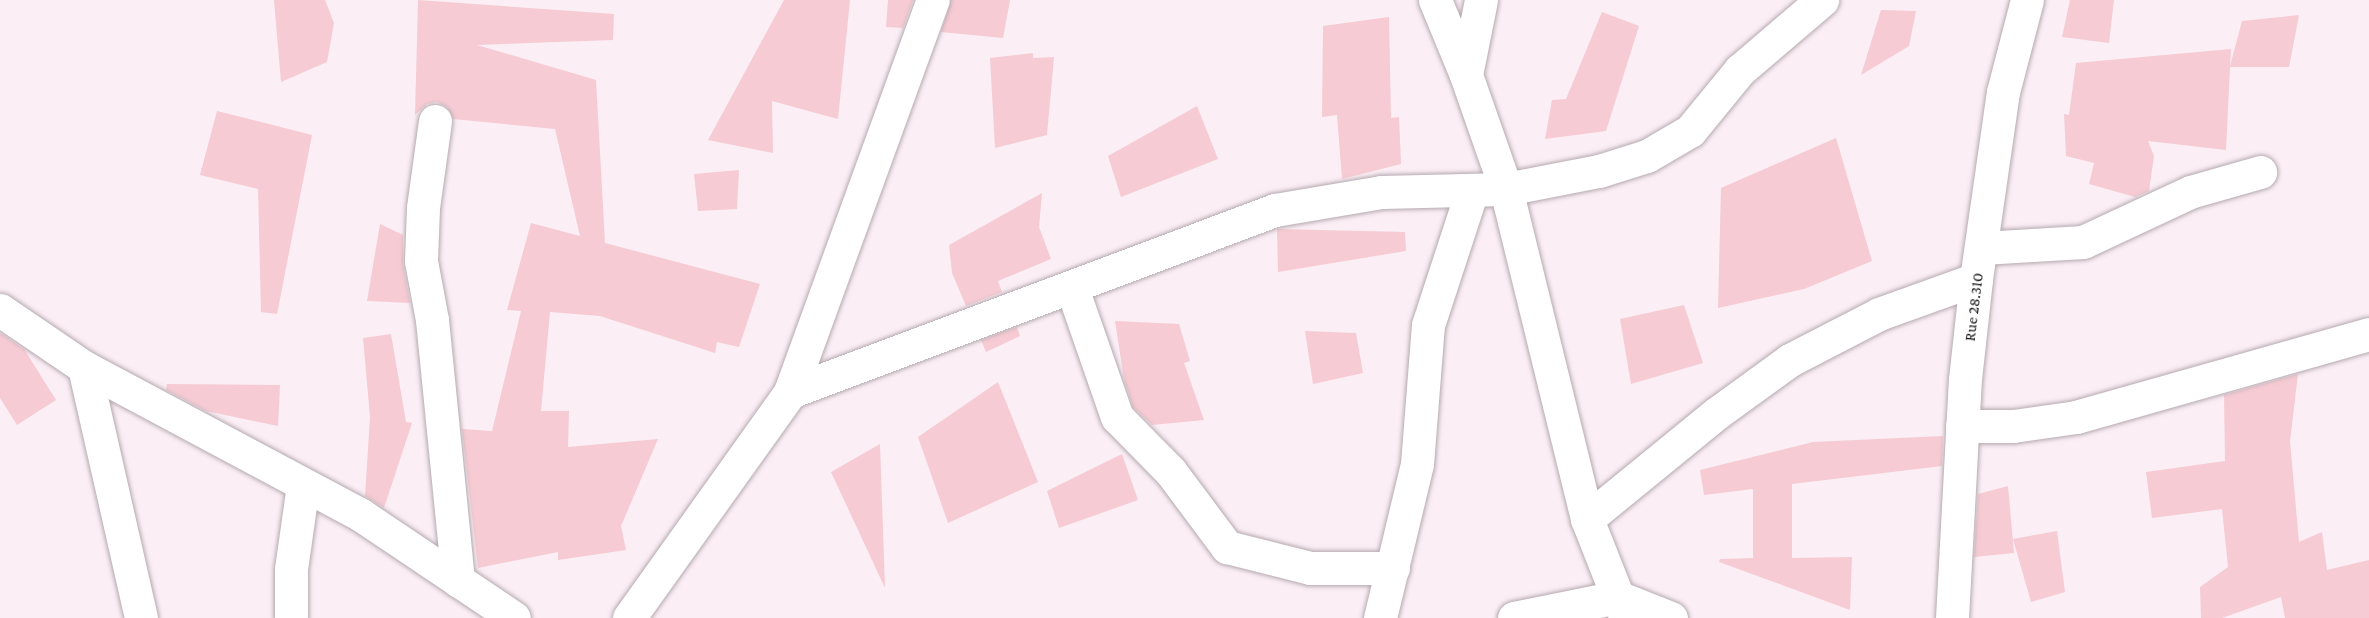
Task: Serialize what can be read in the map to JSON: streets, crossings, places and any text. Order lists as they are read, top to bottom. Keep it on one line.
{"streets":{"street":["Rue 28.310"]}}
